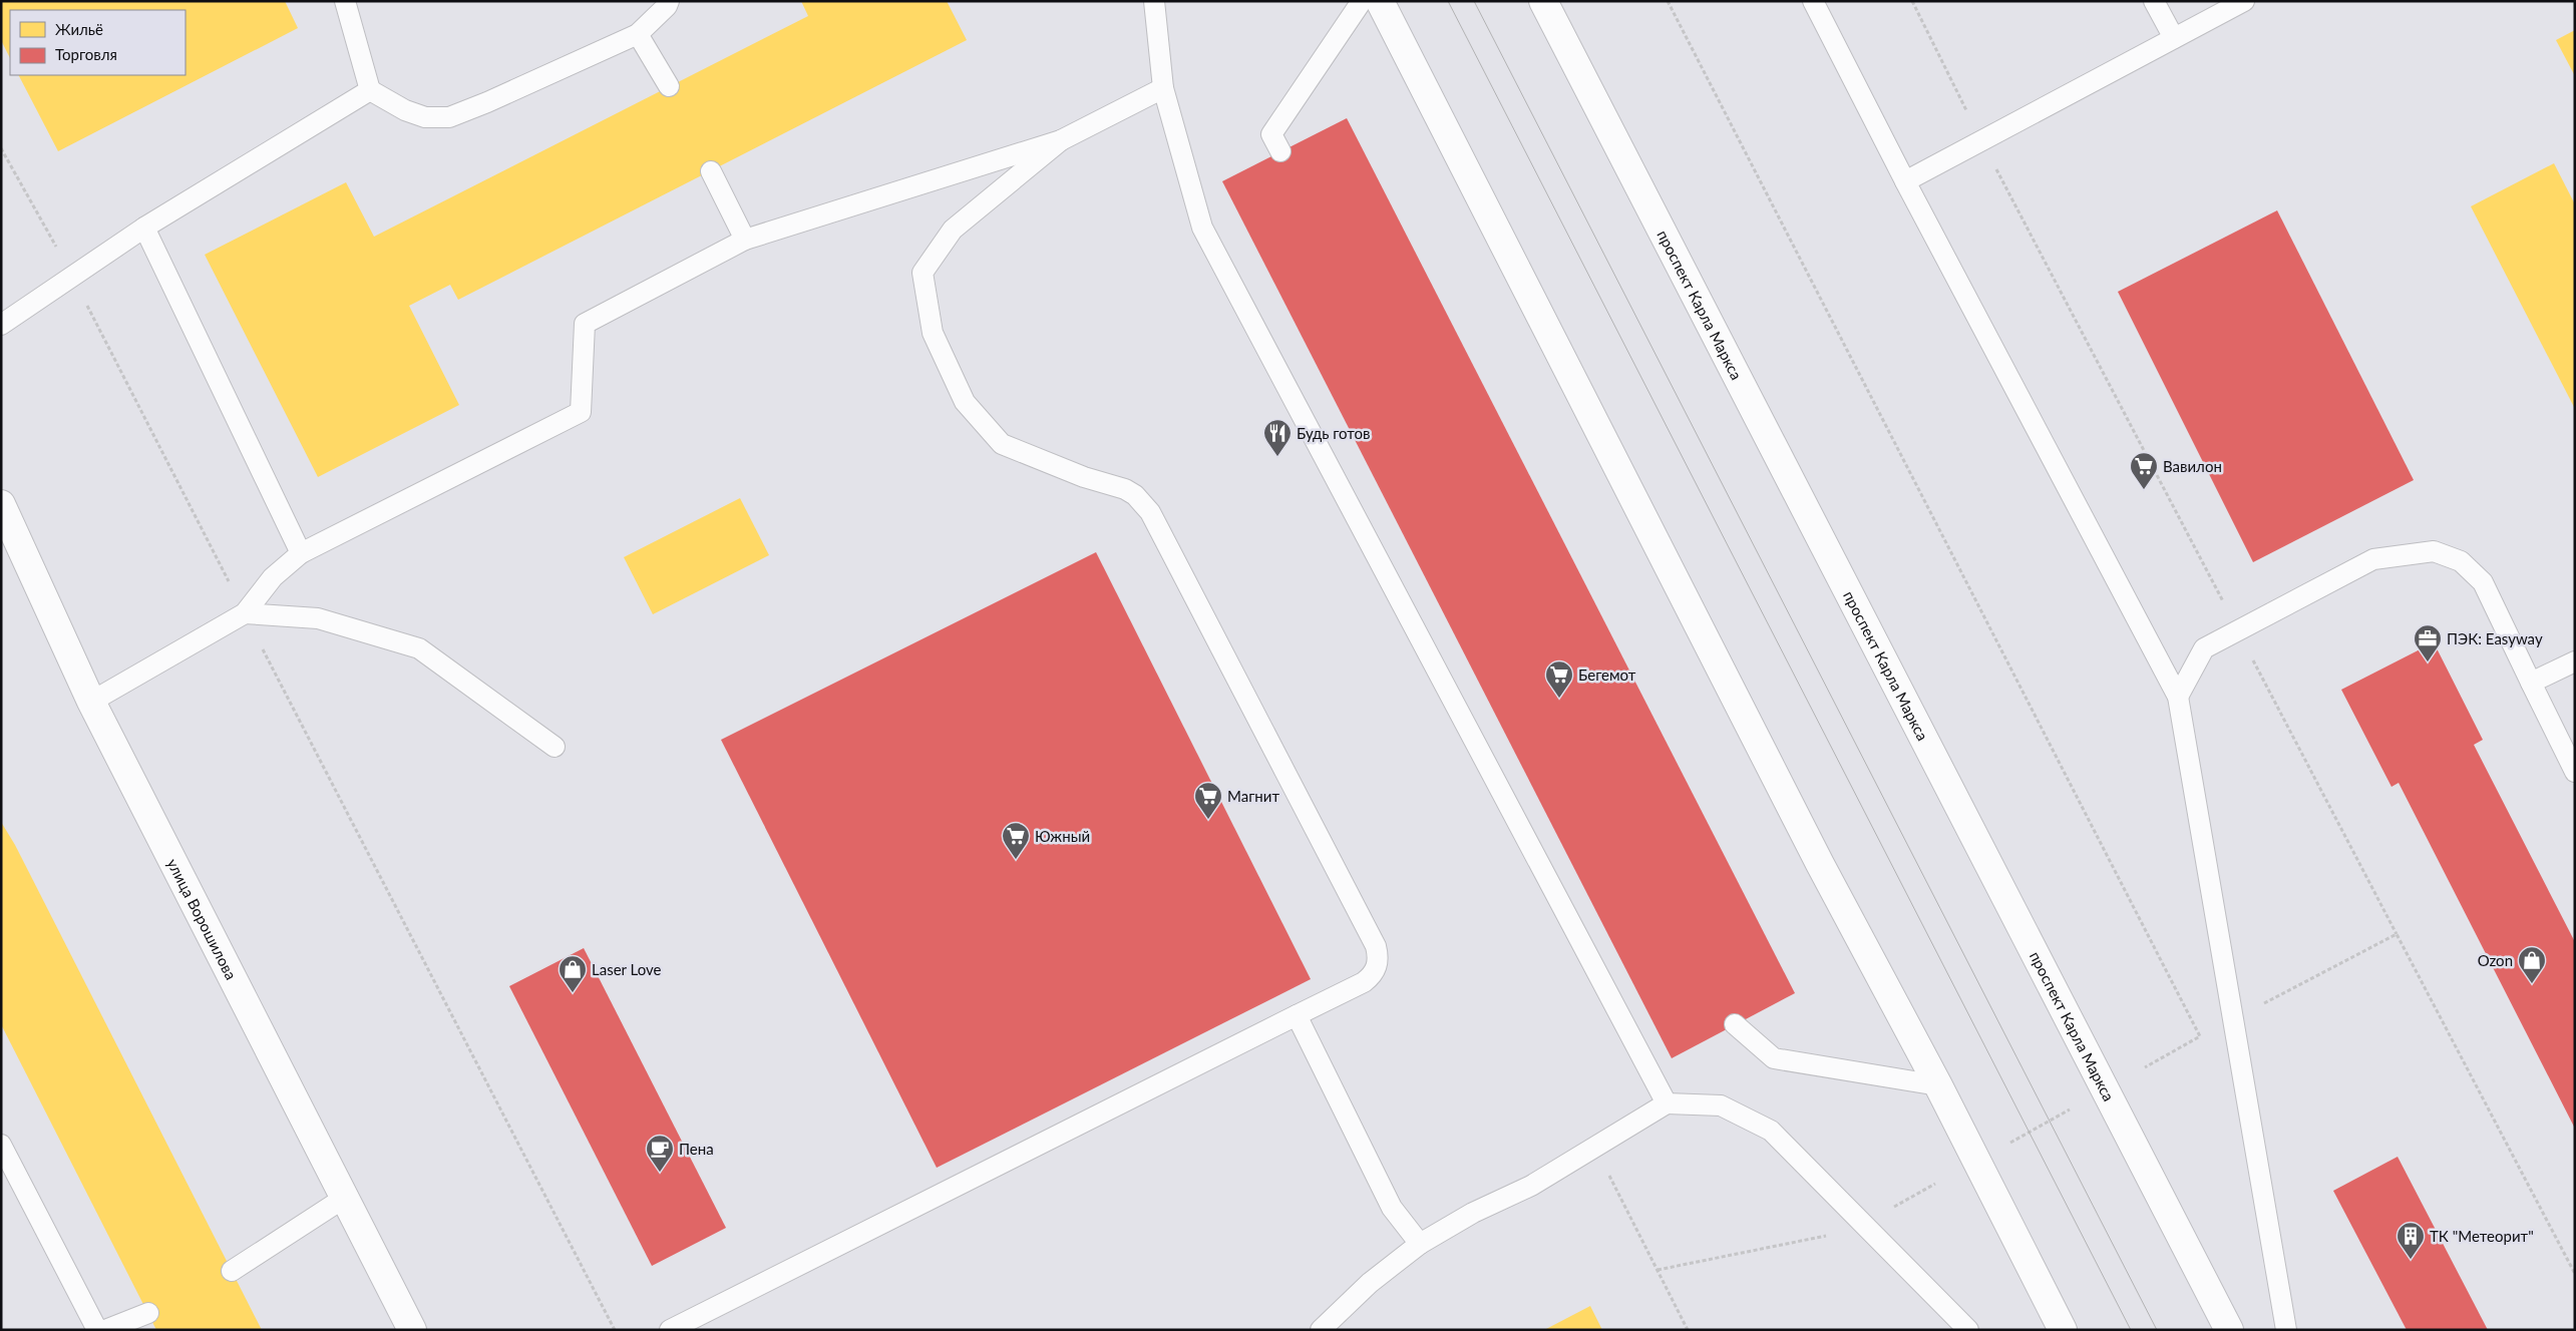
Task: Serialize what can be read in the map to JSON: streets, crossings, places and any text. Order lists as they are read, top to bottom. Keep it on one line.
{"streets":{"main road":["проспект Карла Маркса","улица Ворошилова"]},"places":{"restaurant":["Будь готов"],"supermarket":["Вавилон","Бегемот","Магнит","Южный"],"office":["ПЭК: Easyway"],"shop":["Ozon","Laser Love"],"cafe":["Пена"],"building":["ТК \"Метеорит\""]},"legend":["Жильё","Торговля"]}
